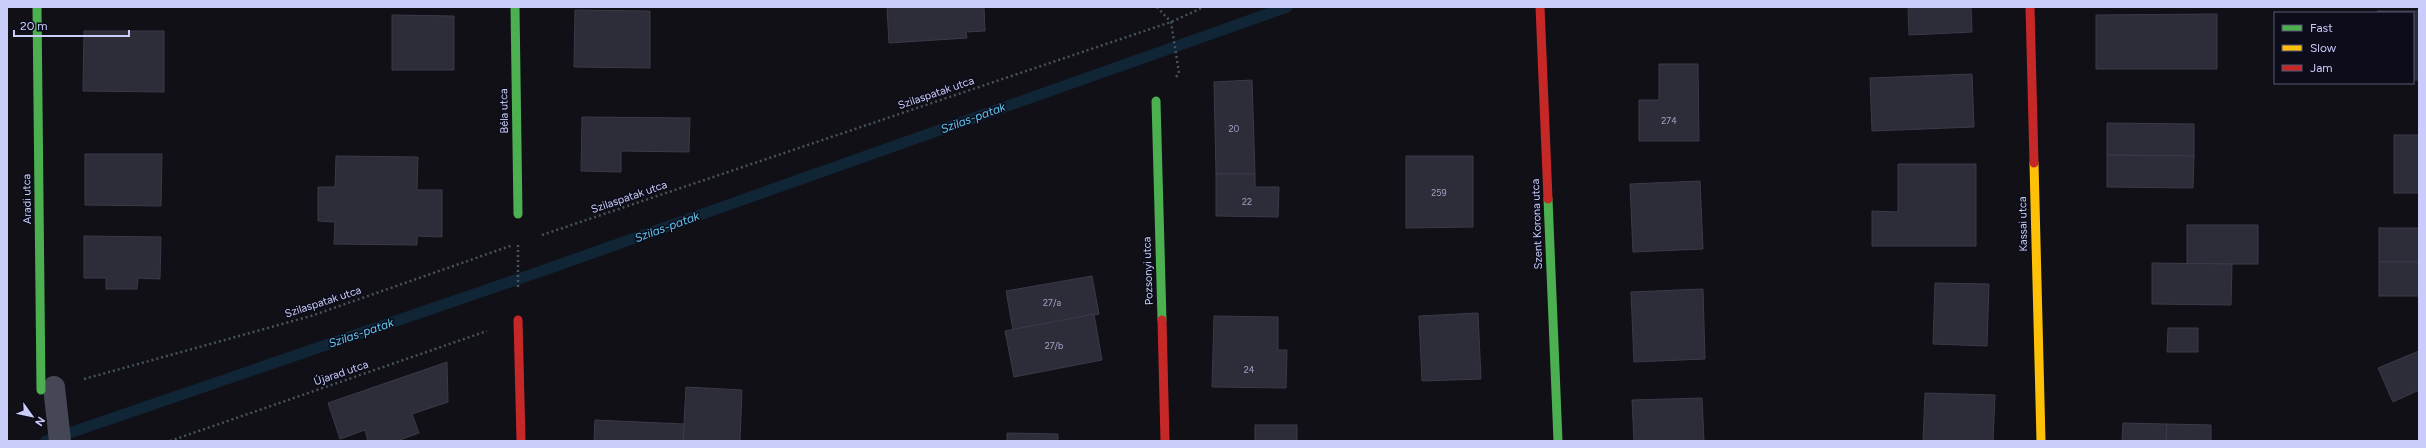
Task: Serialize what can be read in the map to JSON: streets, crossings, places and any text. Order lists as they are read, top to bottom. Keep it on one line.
{"streets":{"street":["Béla utca","Aradi utca","Szent Korona utca","Kassai utca","Pozsonyi utca"],"path":["Szilaspatak utca","Újarad utca"]},"crossings":[["Szilaspatak utca","Aradi utca"]],"water":["Szilas-patak"],"house_numbers":["274","20","259","22","27/a","27/b","24"],"legend":["Fast","Slow","Jam"],"scale_bar":"20 m","north":"bottom right"}
